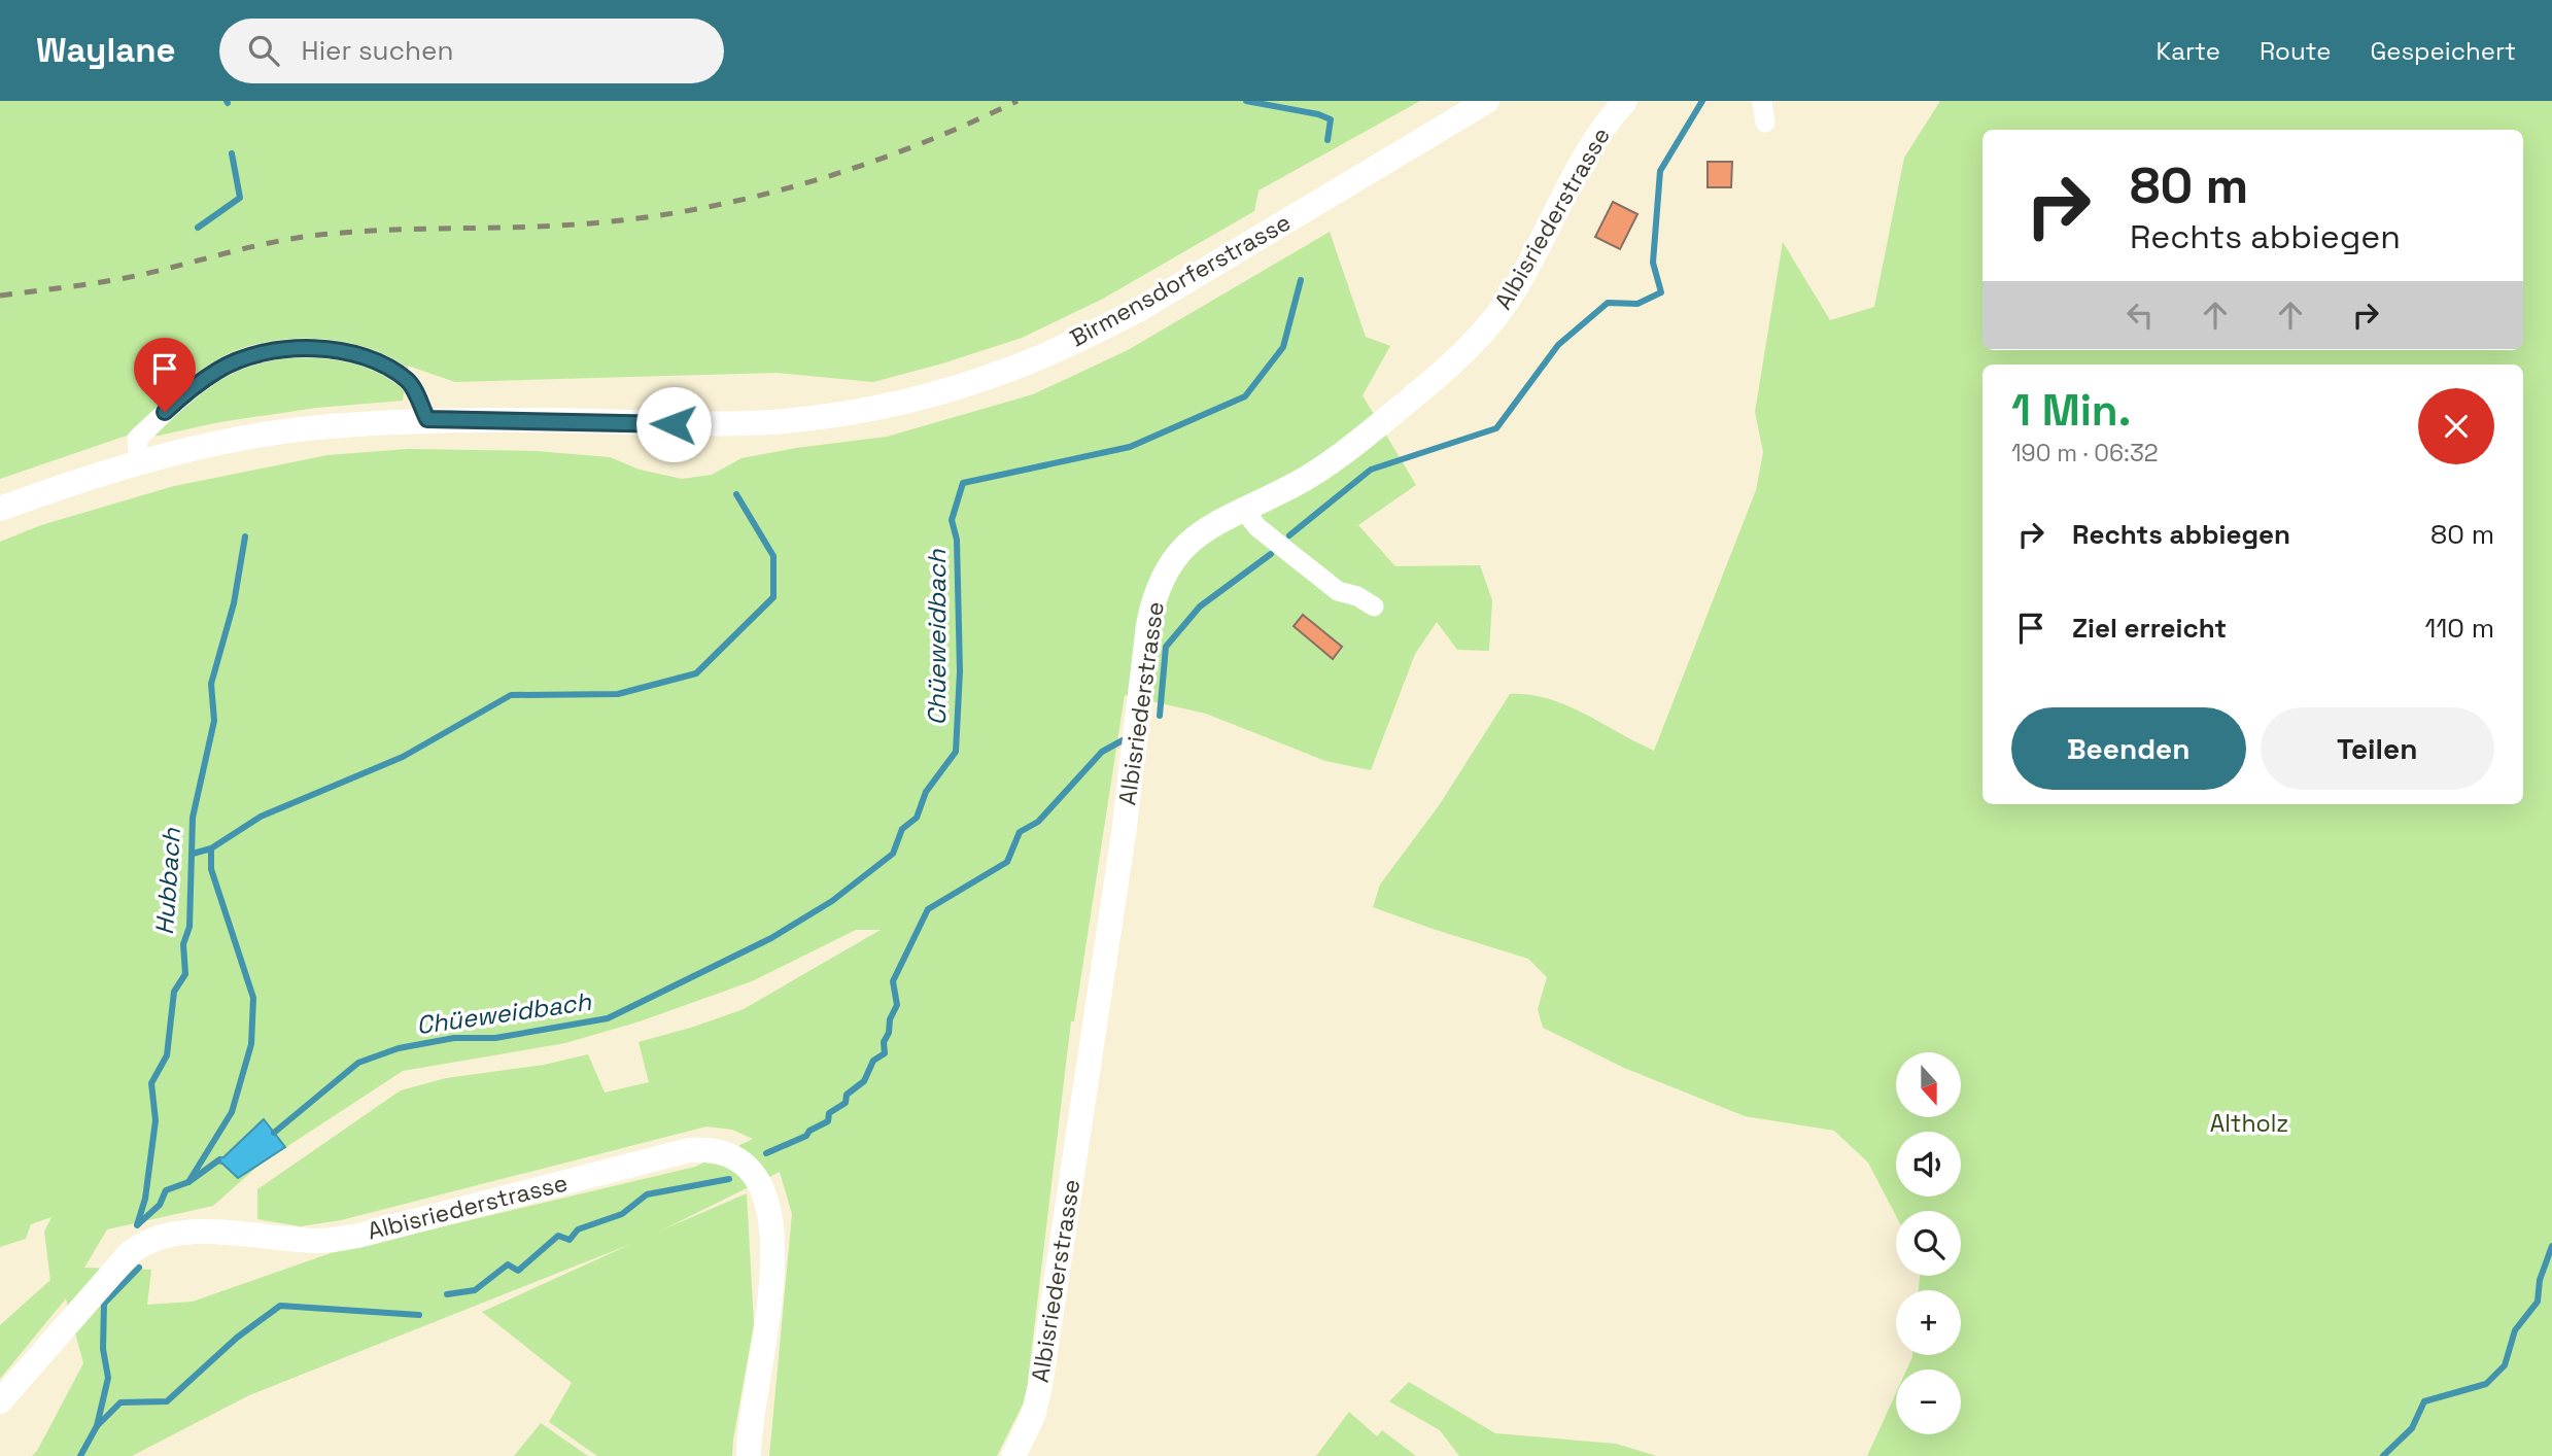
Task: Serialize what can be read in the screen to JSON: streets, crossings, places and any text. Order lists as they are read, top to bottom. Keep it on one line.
{"streets":{"main road":["Albisriederstrasse","Birmensdorferstrasse"]},"water":["Chüeweidbach","Hubbach"],"parks":["Altholz"],"north":"bottom","page":{"header":"Waylane","search":"Hier suchen","nav":["Karte","Route","Gespeichert"],"turn":["80 m","Rechts abbiegen"],"heading":["1 Min.","190 m · 06:32"],"list":[{"name":"Rechts abbiegen","value":"80 m"},{"name":"Ziel erreicht","value":"110 m"}],"buttons":["Beenden","Teilen"],"map_buttons":["+","−"]}}
